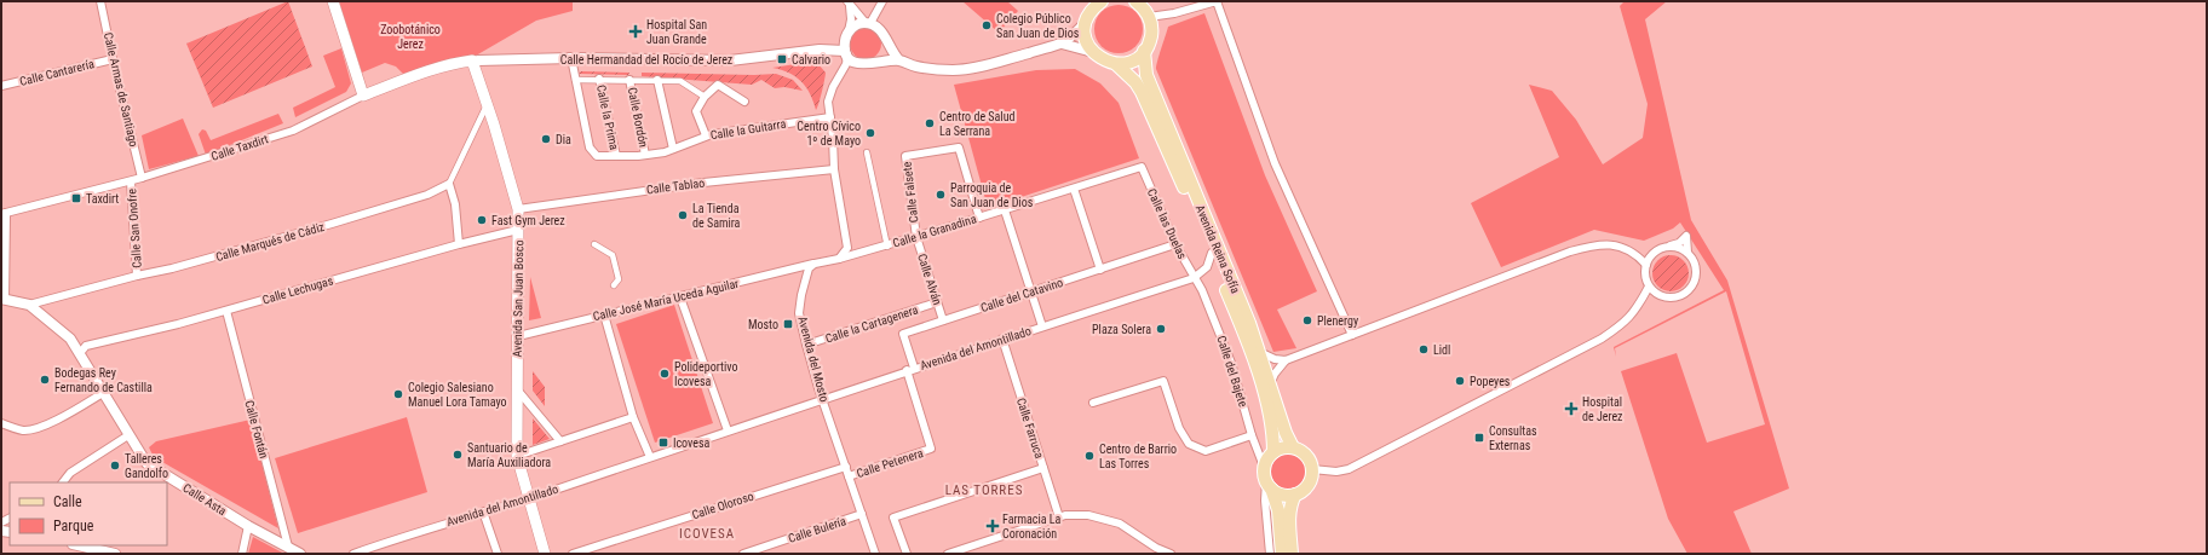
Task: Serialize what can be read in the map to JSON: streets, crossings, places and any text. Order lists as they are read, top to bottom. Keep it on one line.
{"streets":{"main road":["Calle Taxdirt","Avenida Reina Sofía","Avenida San Juan Bosco"],"street":["Calle Hermandad del Rocío de Jerez","Calle Cantarería","Calle Armas de Santiago","Calle la Prima","Calle Bordón","Calle la Guitarra","Calle Tablao","Calle Falsete","Calle las Duelas","Calle San Onofre","Calle la Granadina","Calle Marqués de Cádiz","Calle Alván","Calle Lechugas","Calle del Catavino","Calle José María Uceda Aguilar","Calle la Cartagenera","Avenida del Amontillado","Avenida del Mosto","Calle del Bajete","Calle Farruca","Calle Fontán","Calle Petenera","Calle Asta","Calle Oloroso","Calle Bulería"]},"crossings":[["Calle Hermandad del Rocío de Jerez","Calle la Guitarra"],["Calle Hermandad del Rocío de Jerez","Calle Taxdirt"],["Calle Hermandad del Rocío de Jerez","Avenida San Juan Bosco"],["Calle Cantarería","Calle Armas de Santiago"],["Calle Armas de Santiago","Calle Taxdirt"],["Calle la Prima","Calle la Guitarra"],["Calle Bordón","Calle la Guitarra"],["Calle Taxdirt","Calle San Onofre"],["Calle Taxdirt","Avenida San Juan Bosco"],["Calle Tablao","Avenida San Juan Bosco"],["Calle Falsete","Calle la Granadina"],["Calle Falsete","Calle Alván"],["Calle las Duelas","Calle la Granadina"],["Calle las Duelas","Calle del Catavino"],["Calle las Duelas","Avenida del Amontillado"],["Calle las Duelas","Calle del Bajete"],["Calle San Onofre","Calle Marqués de Cádiz"],["Calle la Granadina","Calle Alván"],["Calle Marqués de Cádiz","Calle Asta"],["Avenida Reina Sofía","Calle del Bajete"],["Calle Alván","Calle del Catavino"],["Calle Alván","Calle la Cartagenera"],["Calle Lechugas","Avenida San Juan Bosco"],["Calle Lechugas","Calle Fontán"],["Calle Lechugas","Calle Asta"],["Calle del Catavino","Avenida del Amontillado"],["Calle del Catavino","Calle Petenera"],["Avenida San Juan Bosco","Calle José María Uceda Aguilar"],["Avenida San Juan Bosco","Avenida del Amontillado"],["Calle José María Uceda Aguilar","Avenida del Mosto"],["Calle la Cartagenera","Avenida del Mosto"],["Avenida del Amontillado","Avenida del Mosto"],["Avenida del Amontillado","Calle del Bajete"],["Avenida del Amontillado","Calle Farruca"],["Avenida del Amontillado","Calle Petenera"],["Avenida del Mosto","Calle Petenera"],["Avenida del Mosto","Calle Oloroso"],["Avenida del Mosto","Calle Bulería"],["Calle Fontán","Calle Asta"]],"districts":["LAS TORRES","ICOVESA"],"parks":["Zoobotánico Jerez"],"places":{"other":["Colegio Público San Juan de Dios","Centro de Salud La Serrana","Centro Cívico 1º de Mayo","Dia","Parroquia de San Juan de Dios","La Tienda de Samira","Fast Gym Jerez","Plenergy","Plaza Solera","Lidl","Polideportivo Icovesa","Bodegas Rey Fernando de Castilla","Popeyes","Colegio Salesiano Manuel Lora Tamayo","Santuario de María Auxiliadora","Centro de Barrio Las Torres","Talleres Gandolfo"],"health":["Hospital San Juan Grande","Hospital de Jerez","Farmacia La Coronación"],"transit":["Calvario","Taxdirt","Mosto","Consultas Externas","Icovesa"]},"legend":["Calle","Parque"]}
